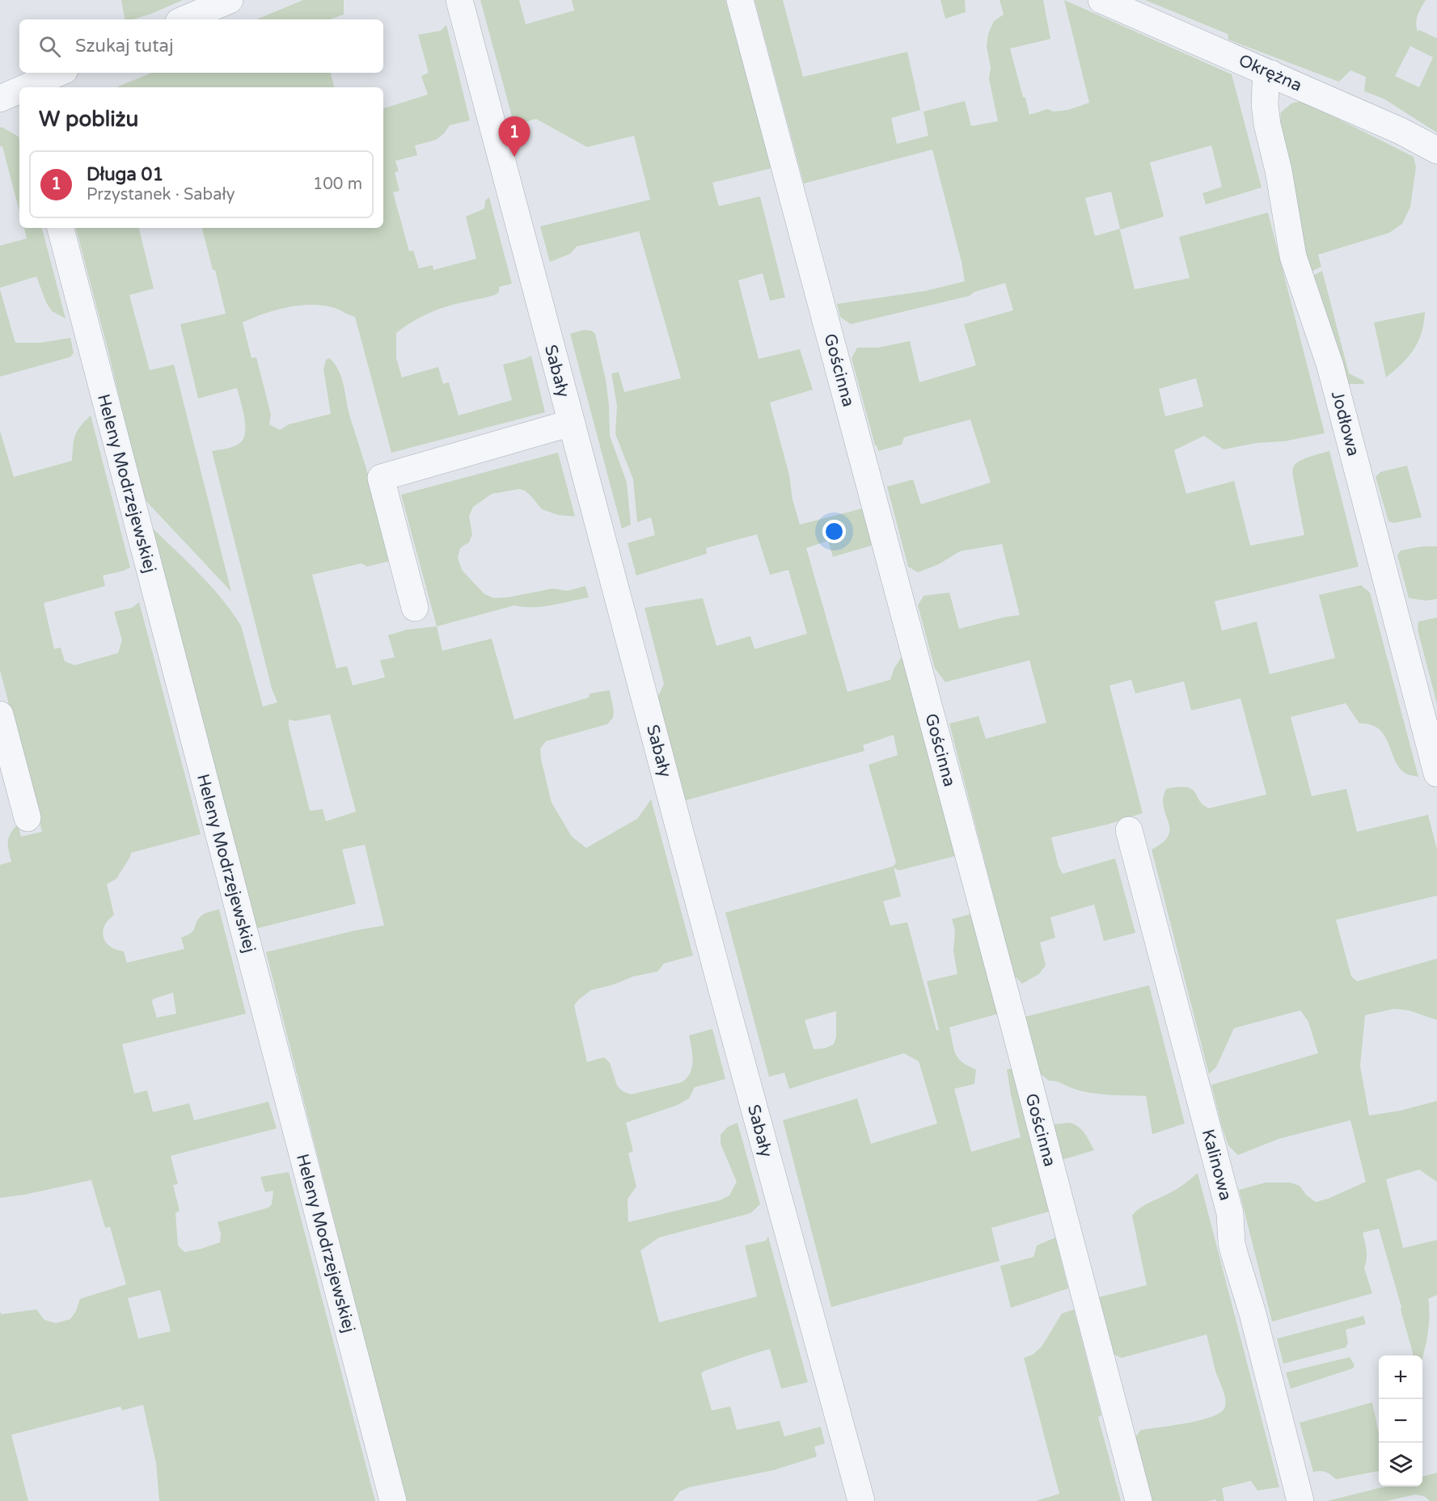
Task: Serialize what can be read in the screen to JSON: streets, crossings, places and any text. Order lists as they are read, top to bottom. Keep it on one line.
{"streets":{"street":["Okrężna","Gościnna","Sabały","Jodłowa","Heleny Modrzejewskiej","Kalinowa"]},"crossings":[["Okrężna","Jodłowa"]],"page":{"search":"Szukaj tutaj","heading":"W pobliżu","pins":"1","list":[{"mark":"1","name":"Długa 01","note":"Przystanek · Sabały","value":"100 m"}],"map_buttons":["+","−"]}}
